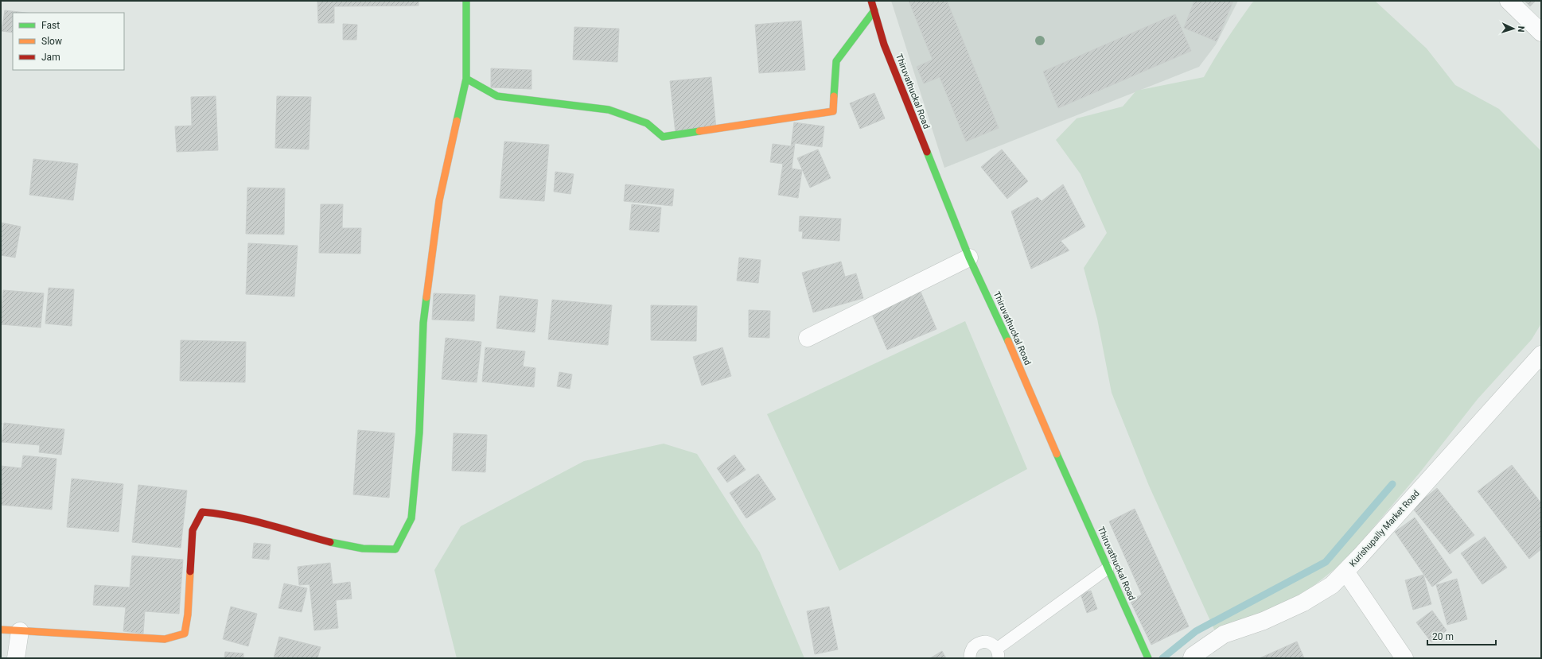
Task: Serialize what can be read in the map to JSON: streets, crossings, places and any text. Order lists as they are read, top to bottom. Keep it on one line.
{"streets":{"street":["Thiruvathuckal Road","Kurishupally Market Road"]},"legend":["Fast","Slow","Jam"],"scale_bar":"20 m","north":"right"}
